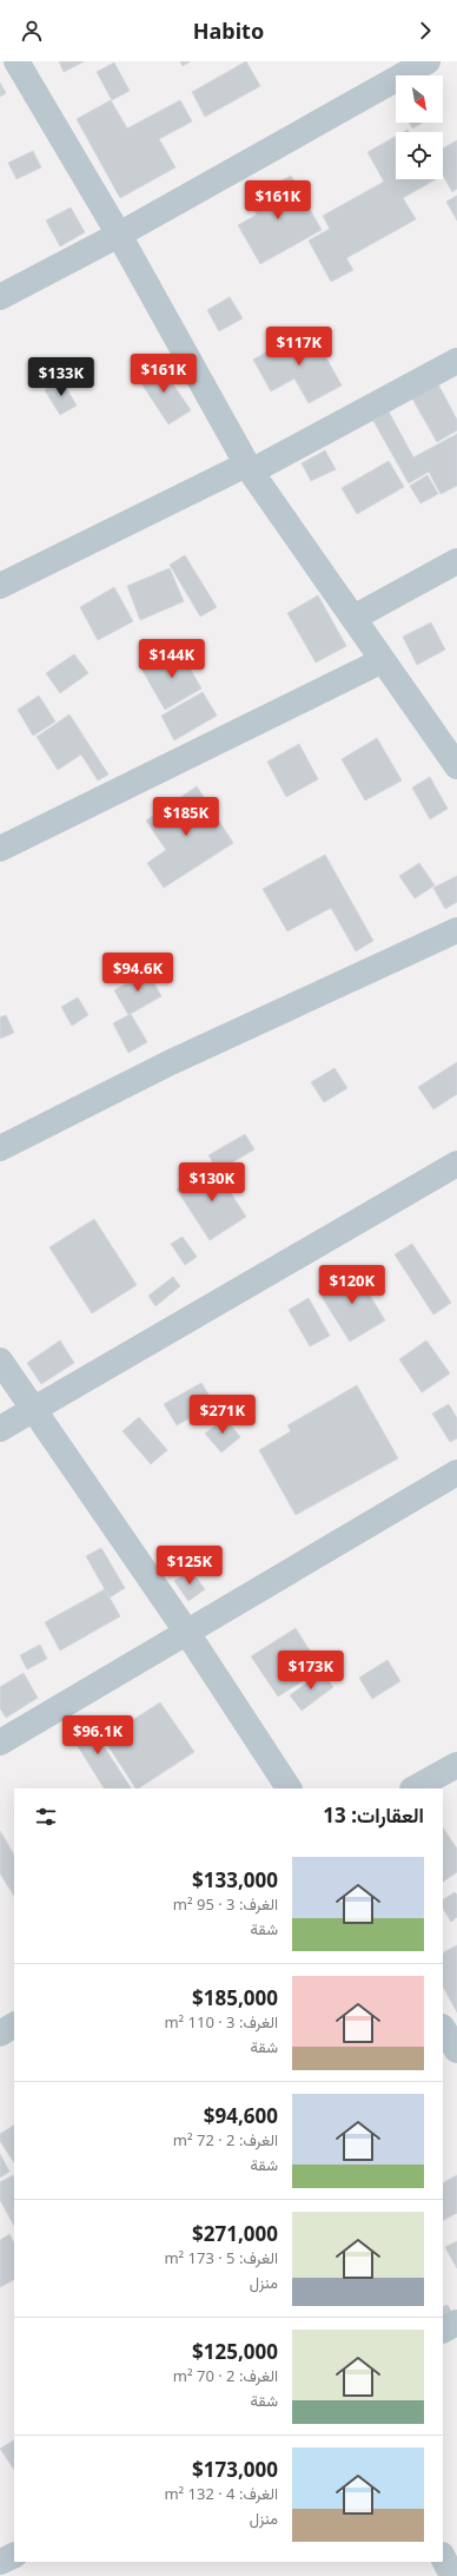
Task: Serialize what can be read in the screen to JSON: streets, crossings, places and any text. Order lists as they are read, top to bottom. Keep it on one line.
{"north":"bottom right","page":{"header":"Habito","price":["$161K","$117K","$161K","$133K","$144K","$185K","$94.6K","$130K","$120K","$271K","$125K","$173K","$96.1K"],"heading":"العقارات: 13","list":[{"name":"$133,000","note":"الغرف: 3 · 95 m² · شقة"},{"name":"$185,000","note":"الغرف: 3 · 110 m² · شقة"},{"name":"$94,600","note":"الغرف: 2 · 72 m² · شقة"},{"name":"$271,000","note":"الغرف: 5 · 173 m² · منزل"},{"name":"$125,000","note":"الغرف: 2 · 70 m² · شقة"},{"name":"$173,000","note":"الغرف: 4 · 132 m² · منزل"}]}}
